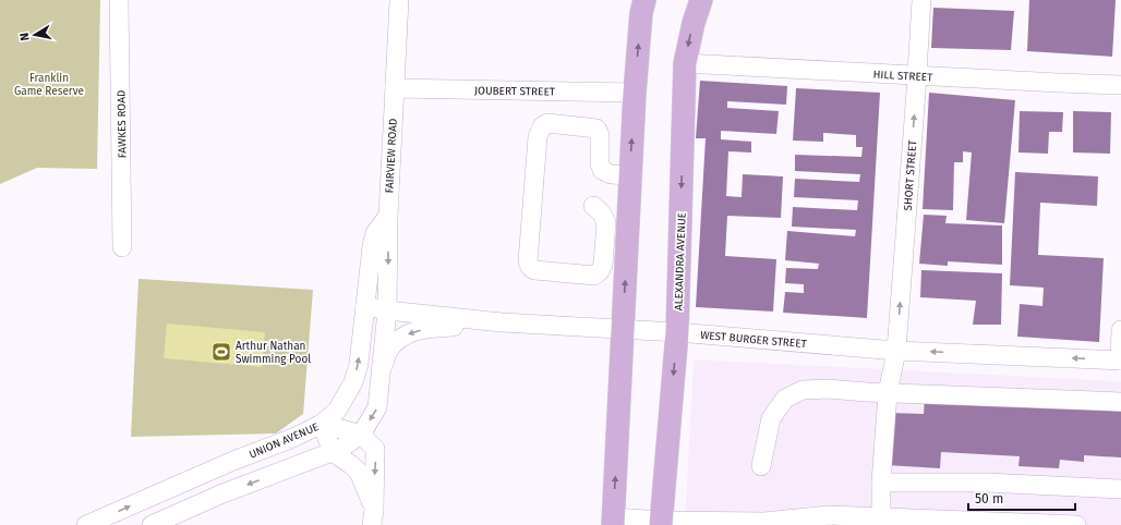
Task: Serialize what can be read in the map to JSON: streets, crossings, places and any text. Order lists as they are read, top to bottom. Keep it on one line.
{"streets":{"main road":["ALEXANDRA AVENUE"],"street":["HILL STREET","JOUBERT STREET","FAWKES ROAD","FAIRVIEW ROAD","SHORT STREET","WEST BURGER STREET","UNION AVENUE"]},"crossings":[["HILL STREET","SHORT STREET"],["HILL STREET","ALEXANDRA AVENUE"],["JOUBERT STREET","FAIRVIEW ROAD"],["FAIRVIEW ROAD","WEST BURGER STREET"],["FAIRVIEW ROAD","UNION AVENUE"],["SHORT STREET","WEST BURGER STREET"],["ALEXANDRA AVENUE","WEST BURGER STREET"],["WEST BURGER STREET","UNION AVENUE"]],"one_way":["SHORT STREET"],"parks":["Franklin Game Reserve"],"places":{"sports":["Arthur Nathan Swimming Pool"]},"scale_bar":"50 m","north":"left"}
